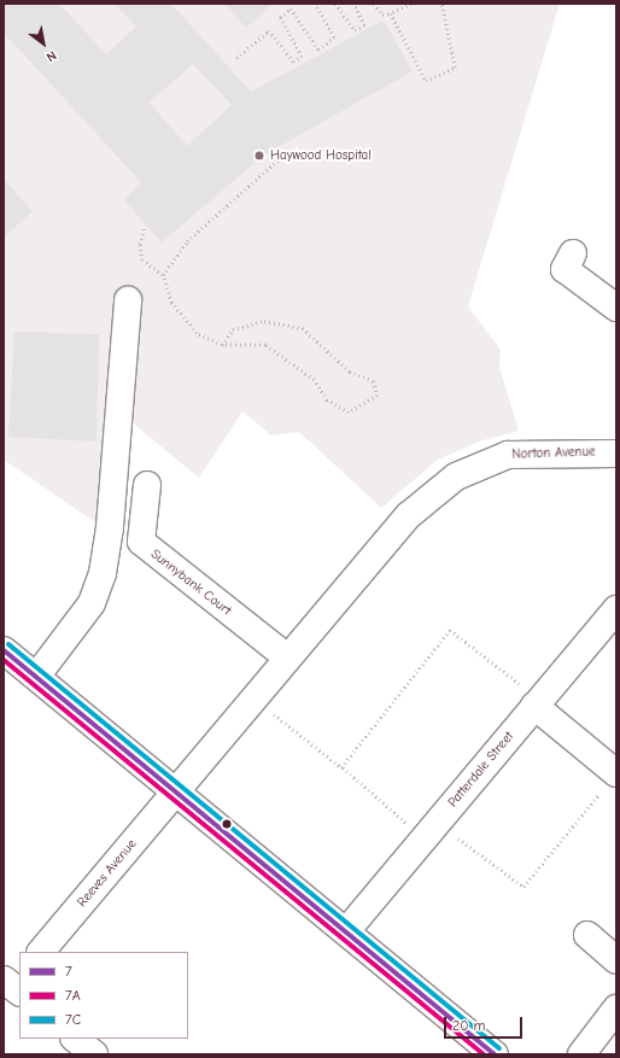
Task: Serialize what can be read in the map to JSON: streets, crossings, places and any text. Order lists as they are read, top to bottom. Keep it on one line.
{"streets":{"street":["Norton Avenue","Sunnybank Court","Patterdale Street","Reeves Avenue"]},"crossings":[["Norton Avenue","Sunnybank Court"],["Norton Avenue","Reeves Avenue"]],"places":["Haywood Hospital"],"lines":["transit line 7C","transit line 7","transit line 7A"],"legend":["7","7A","7C"],"scale_bar":"20 m","north":"bottom right"}
